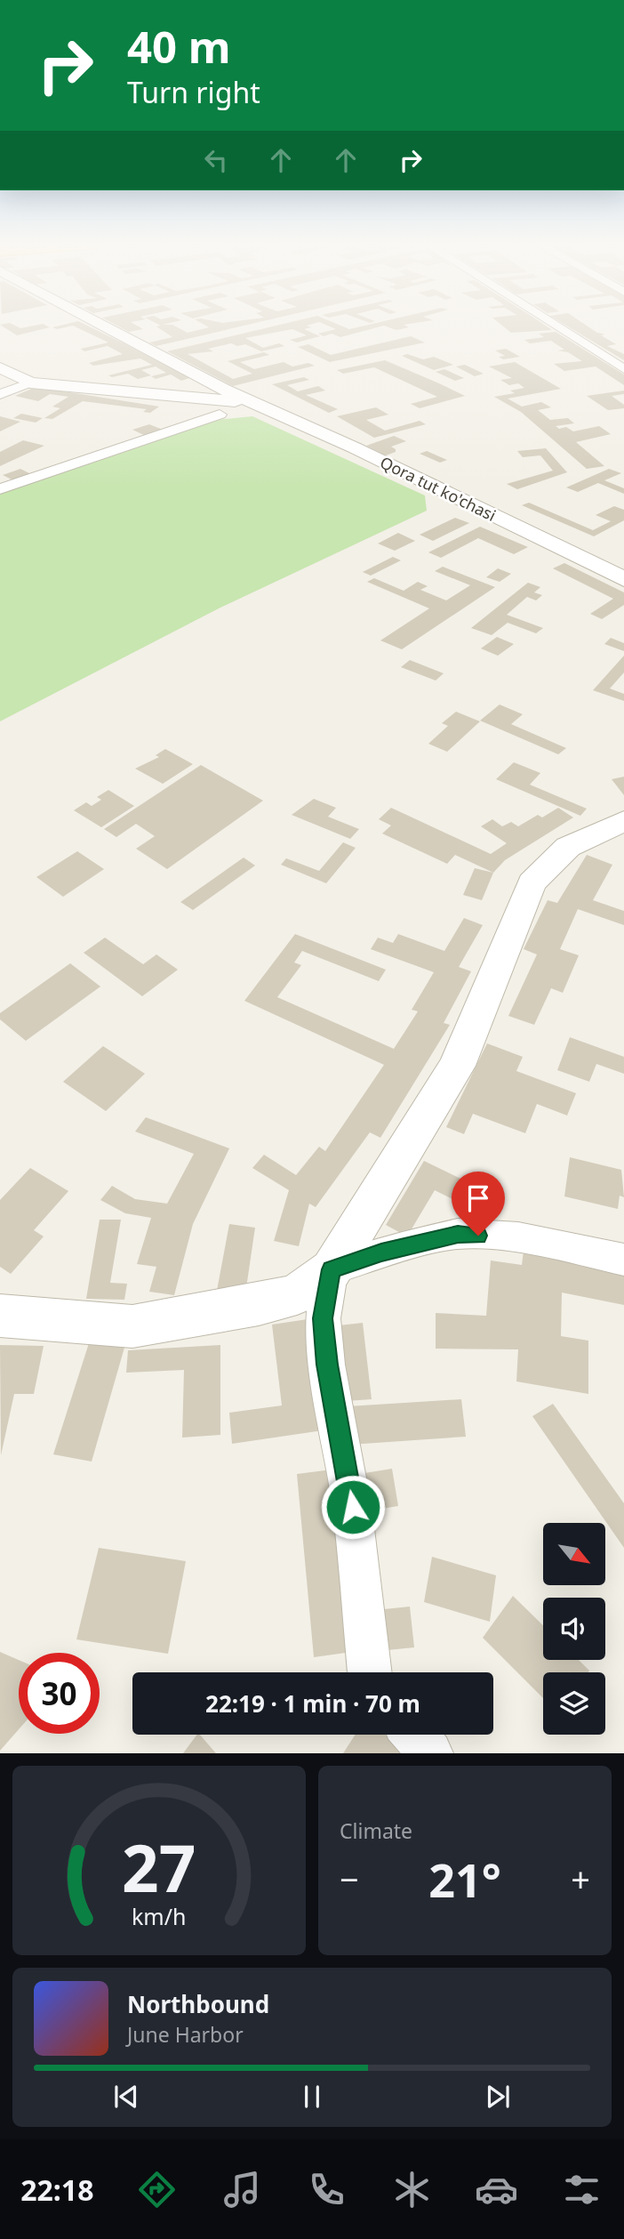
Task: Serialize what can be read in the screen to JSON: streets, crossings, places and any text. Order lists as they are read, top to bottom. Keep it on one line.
{"streets":{"street":["Qora tut ko'chasi"]},"north":"bottom right","page":{"turn":["40 m","Turn right"],"limit":"30","trip":"22:19 · 1 min · 70 m","tile":"Climate","heat":["−","21°","+"],"song":["Northbound","June Harbor"],"tabs":"22:18","gauge":["27","km/h"]}}
